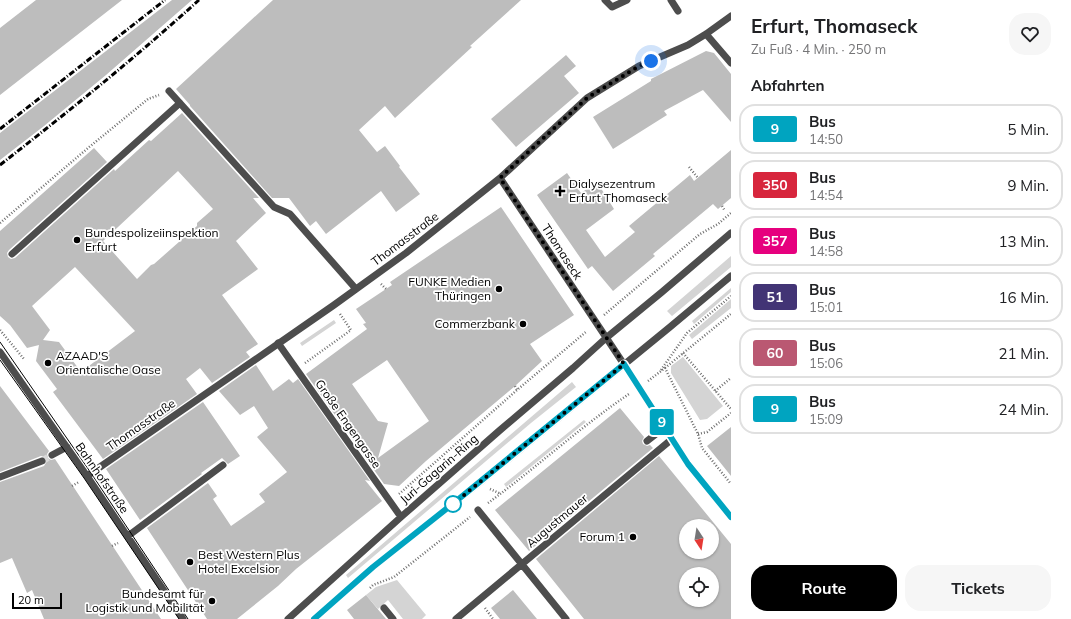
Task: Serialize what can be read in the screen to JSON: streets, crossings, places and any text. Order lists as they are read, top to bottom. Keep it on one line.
{"streets":{"street":["Thomasstraße","Thomaseck","Große Engengasse","Juri-Gagarin-Ring","Bahnhofstraße","Augustmauer"]},"crossings":[["Thomasstraße","Thomaseck"],["Thomasstraße","Große Engengasse"],["Thomasstraße","Bahnhofstraße"],["Thomaseck","Juri-Gagarin-Ring"],["Große Engengasse","Juri-Gagarin-Ring"]],"places":{"health":["Dialysezentrum Erfurt Thomaseck"],"other":["Bundespolizeiinspektion Erfurt","FUNKE Medien Thüringen","Commerzbank","AZAAD'S Orientalische Oase","Forum 1","Best Western Plus Hotel Excelsior","Bundesamt für Logistik und Mobilität"]},"lines":["bus line 9"],"scale_bar":"20 m","north":"bottom","page":{"on_map":"9","heading":[["Erfurt, Thomaseck","Zu Fuß · 4 Min. · 250 m"],"Abfahrten"],"list":[{"mark":"9","name":"Bus","note":"14:50","value":"5 Min."},{"mark":"350","name":"Bus","note":"14:54","value":"9 Min."},{"mark":"357","name":"Bus","note":"14:58","value":"13 Min."},{"mark":"51","name":"Bus","note":"15:01","value":"16 Min."},{"mark":"60","name":"Bus","note":"15:06","value":"21 Min."},{"mark":"9","name":"Bus","note":"15:09","value":"24 Min."}],"buttons":["Route","Tickets"],"scale":"20 m"}}
